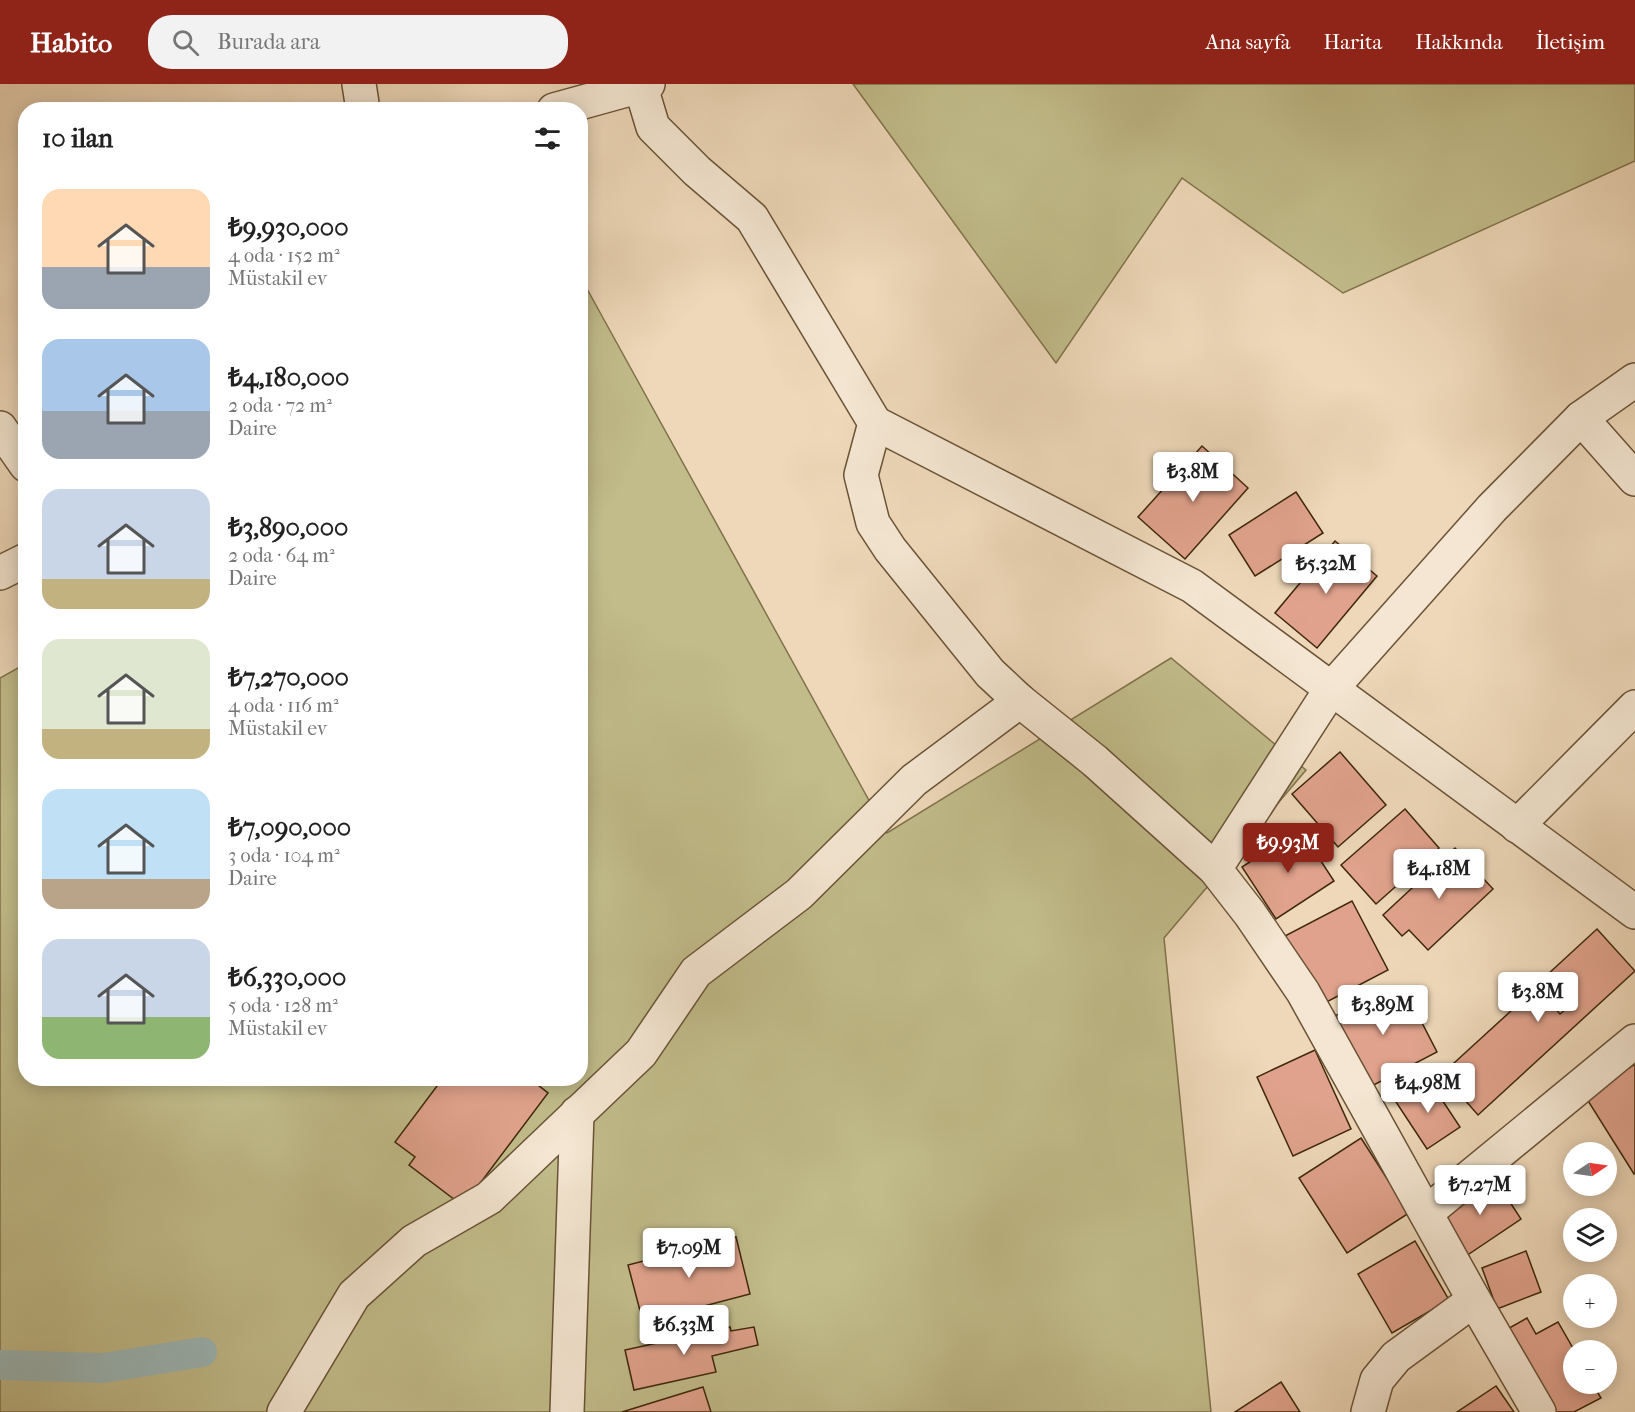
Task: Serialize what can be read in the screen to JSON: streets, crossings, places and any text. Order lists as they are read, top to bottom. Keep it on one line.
{"north":"right","page":{"header":"Habito","search":"Burada ara","nav":["Ana sayfa","Harita","Hakkında","İletişim"],"heading":"10 ilan","list":[{"name":"₺9,930,000","note":"4 oda · 152 m² · Müstakil ev"},{"name":"₺4,180,000","note":"2 oda · 72 m² · Daire"},{"name":"₺3,890,000","note":"2 oda · 64 m² · Daire"},{"name":"₺7,270,000","note":"4 oda · 116 m² · Müstakil ev"},{"name":"₺7,090,000","note":"3 oda · 104 m² · Daire"},{"name":"₺6,330,000","note":"5 oda · 128 m² · Müstakil ev"}],"price":["₺3.8M","₺5.32M","₺9.93M","₺4.18M","₺3.8M","₺3.89M","₺4.98M","₺7.27M","₺7.09M","₺6.33M"],"map_buttons":["+","−"]}}
